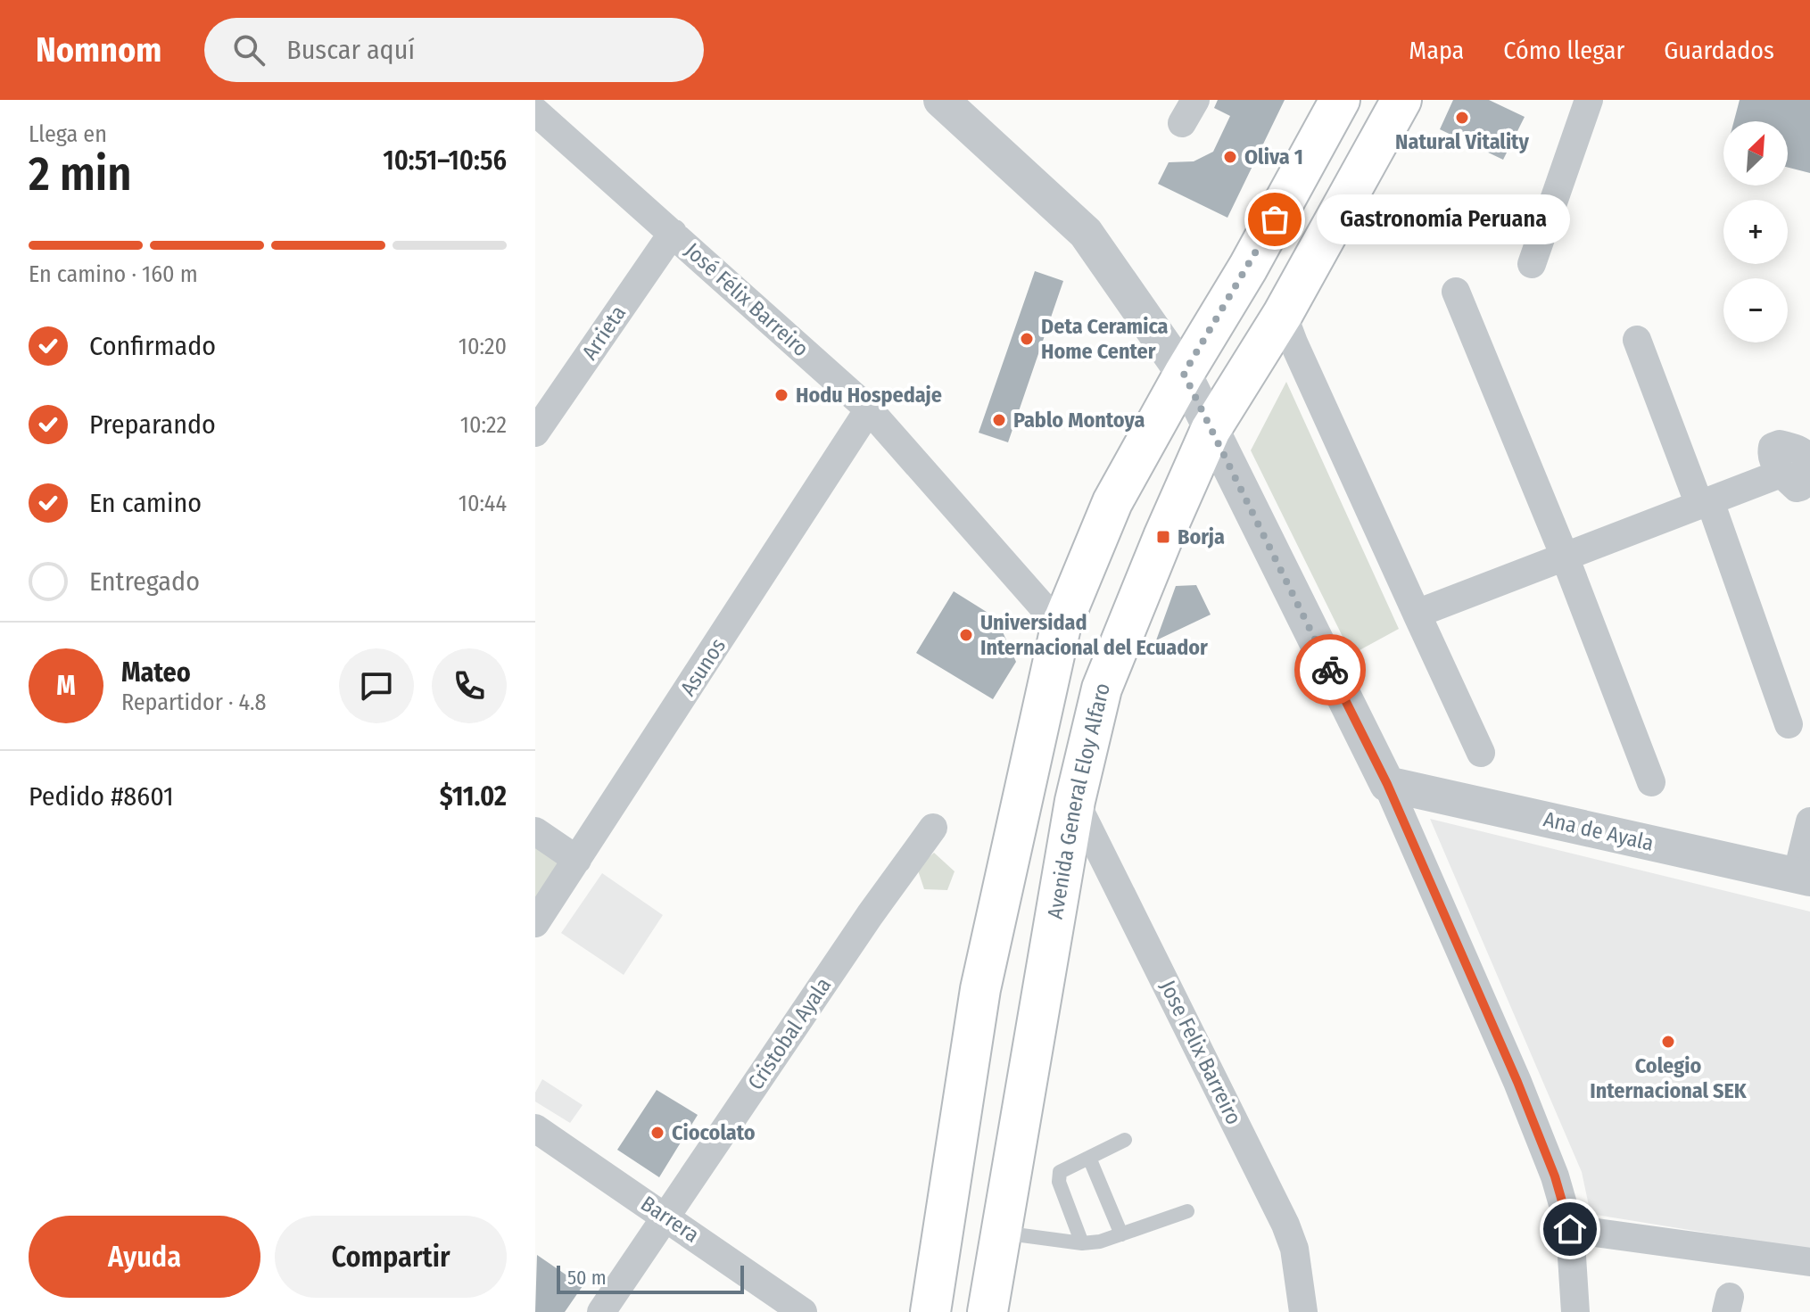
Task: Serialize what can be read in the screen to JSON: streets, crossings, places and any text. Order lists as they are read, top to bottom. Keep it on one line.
{"streets":{"main road":["Avenida General Eloy Alfaro"],"street":["José Félix Barreiro","Arrieta","Asunos","Ana de Ayala","Cristobal Ayala","Jose Felix Barreiro","Barrera"]},"crossings":[["José Félix Barreiro","Arrieta"],["José Félix Barreiro","Asunos"],["Avenida General Eloy Alfaro","Jose Felix Barreiro"],["Cristobal Ayala","Barrera"]],"places":{"other":["Natural Vitality","Oliva 1","Gastronomía Peruana","Deta Ceramica Home Center","Hodu Hospedaje","Pablo Montoya","Universidad Internacional del Ecuador","Colegio Internacional SEK","Ciocolato"],"transit":["Borja"]},"scale_bar":"50 m","north":"top right","page":{"header":"Nomnom","search":"Buscar aquí","nav":["Mapa","Cómo llegar","Guardados"],"heading":["2 min","Llega en","10:51–10:56"],"panel":["Mateo","Repartidor · 4.8","Pedido #8601","$11.02"],"map_buttons":["+","−"],"bubble":"Gastronomía Peruana","bar":"En camino · 160 m","list":[["Confirmado","10:20"],["Preparando","10:22"],["En camino","10:44"],"Entregado"],"round":"M","buttons":["Ayuda","Compartir"],"scale":"50 m"}}
